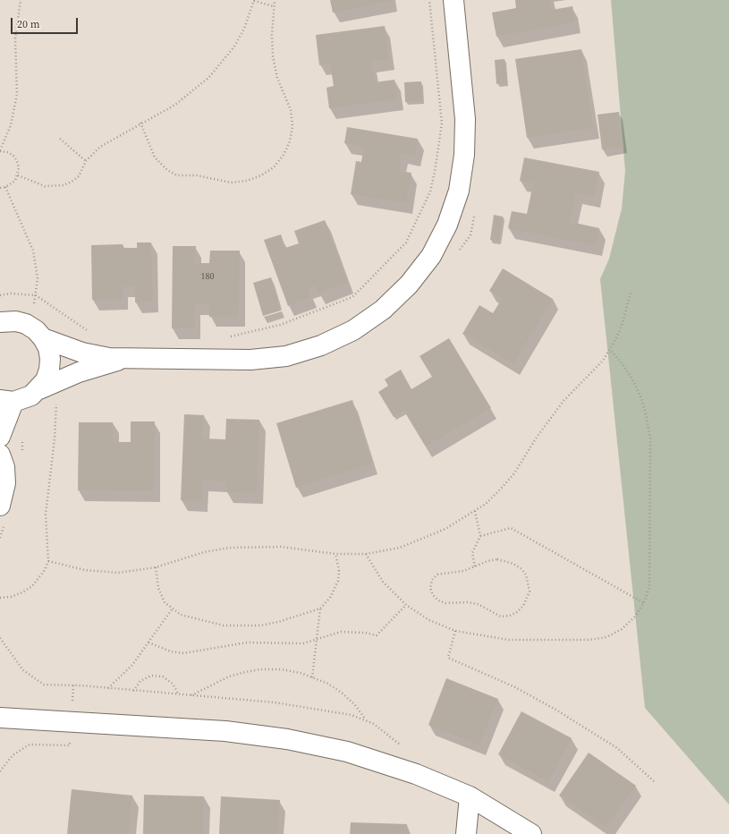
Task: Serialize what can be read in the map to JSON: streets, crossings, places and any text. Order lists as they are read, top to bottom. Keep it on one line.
{"house_numbers":["180"],"scale_bar":"20 m"}
